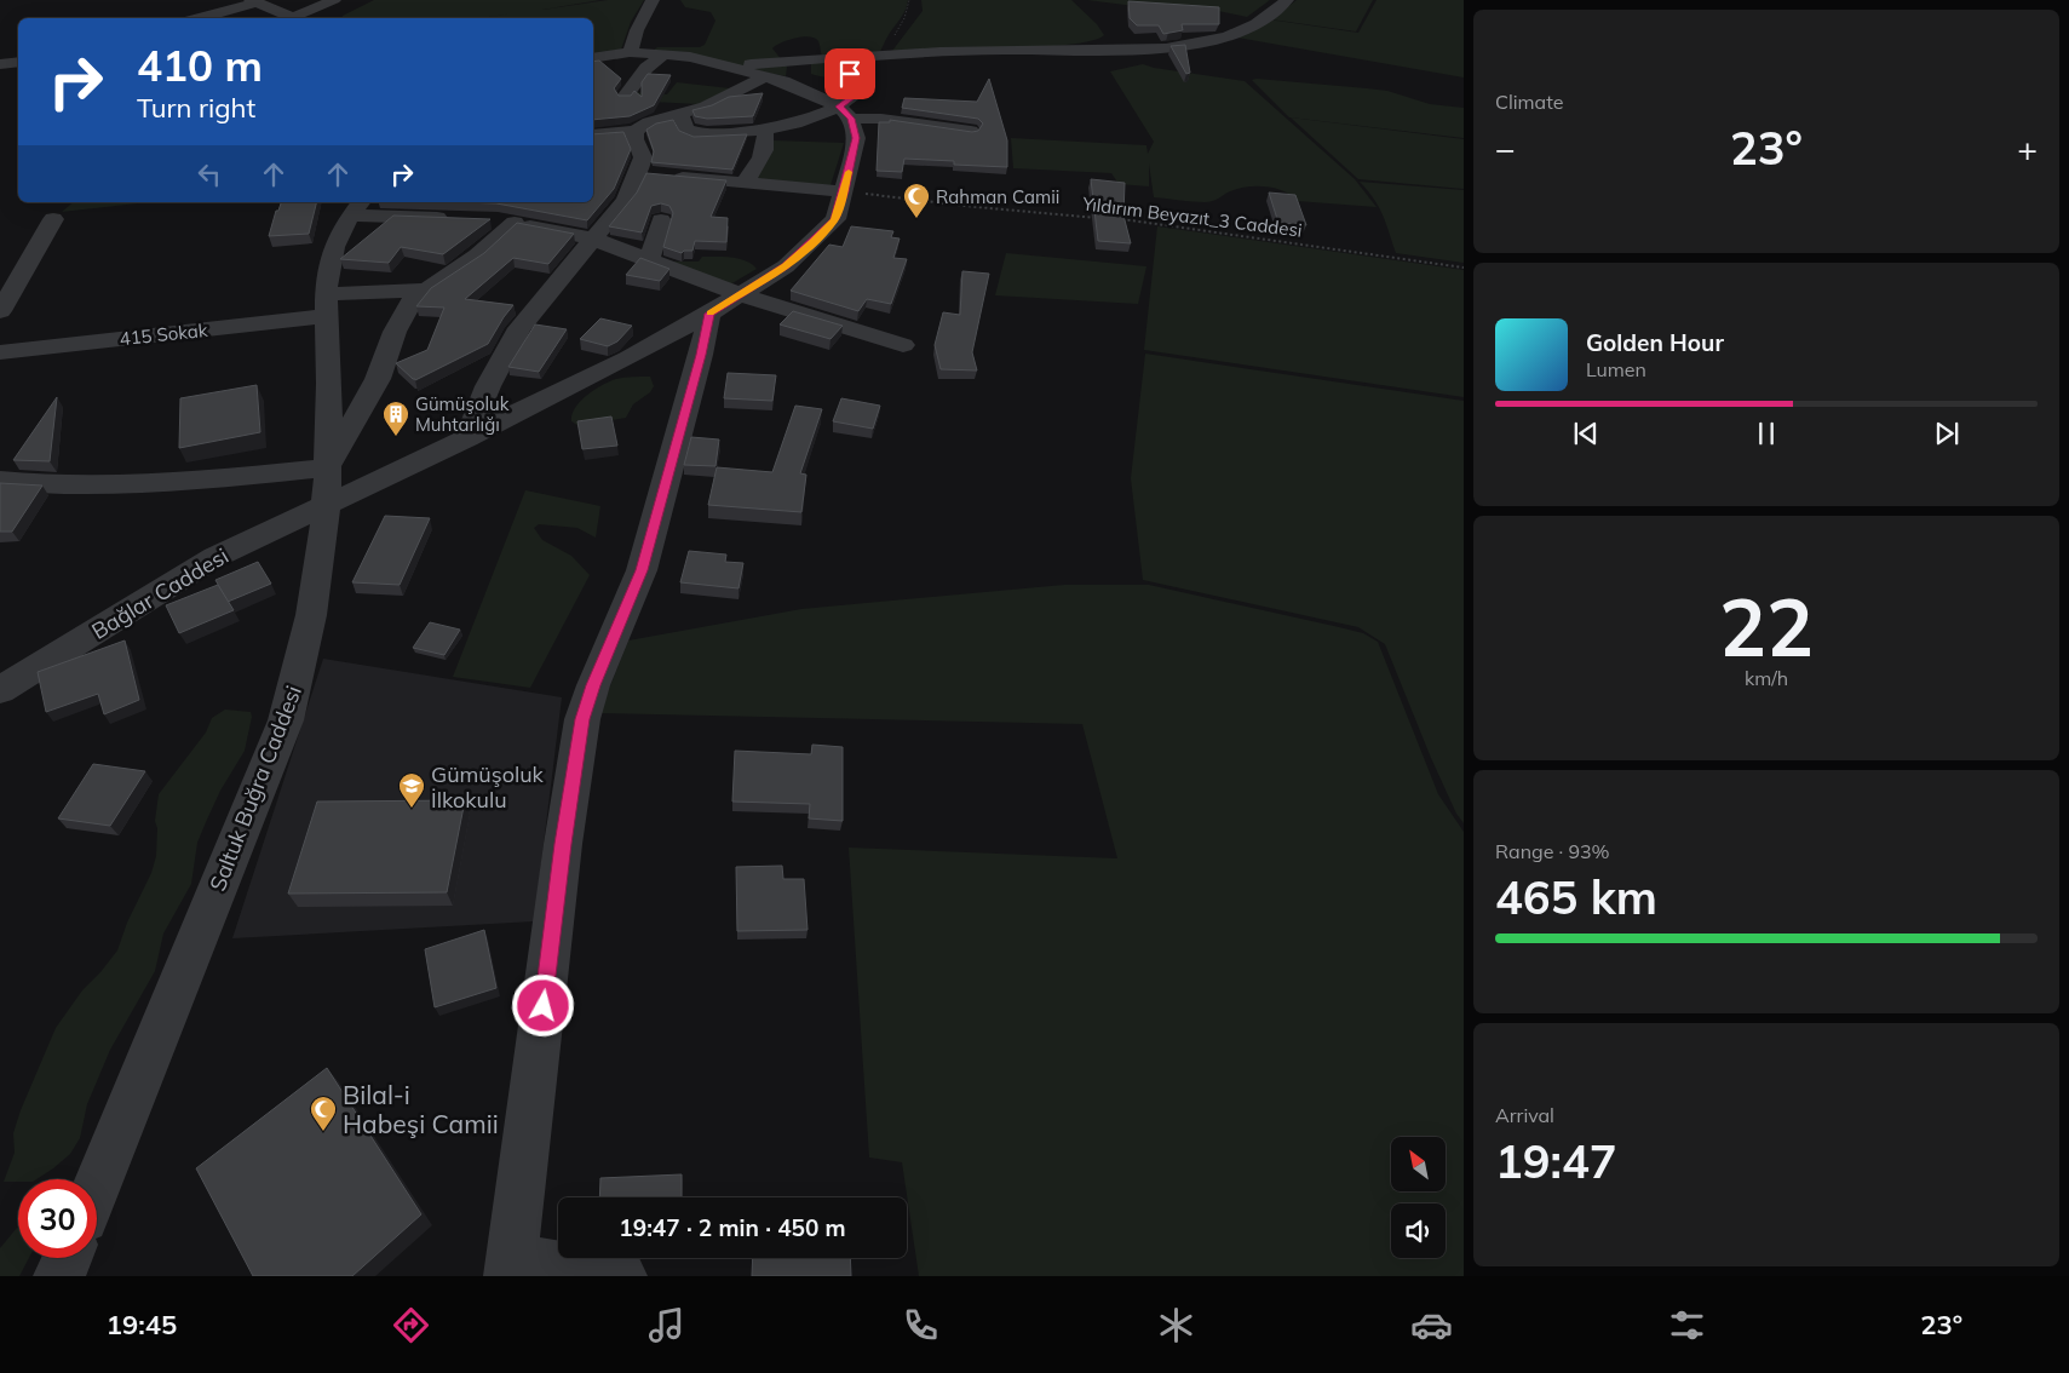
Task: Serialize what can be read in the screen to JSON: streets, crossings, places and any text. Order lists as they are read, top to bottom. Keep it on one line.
{"streets":{"street":["415 Sokak","Bağlar Caddesi","Saltuk Buğra Caddesi"],"path":["Yıldırım Beyazıt_3 Caddesi"]},"crossings":[["Yıldırım Beyazıt_3 Caddesi","Bağlar Caddesi"],["415 Sokak","Saltuk Buğra Caddesi"],["Bağlar Caddesi","Saltuk Buğra Caddesi"]],"places":{"mosque":["Rahman Camii","Bilal-i Habeşi Camii"],"building":["Gümüşoluk Muhtarlığı"],"school or university":["Gümüşoluk İlkokulu"]},"north":"top left","page":{"tile":["Climate",["22","km/h"],["Range · 93%","465 km"],["Arrival","19:47"]],"turn":["410 m","Turn right"],"heat":["−","23°","+"],"song":["Golden Hour","Lumen"],"limit":"30","trip":"19:47 · 2 min · 450 m","tabs":["19:45","23°"]}}
